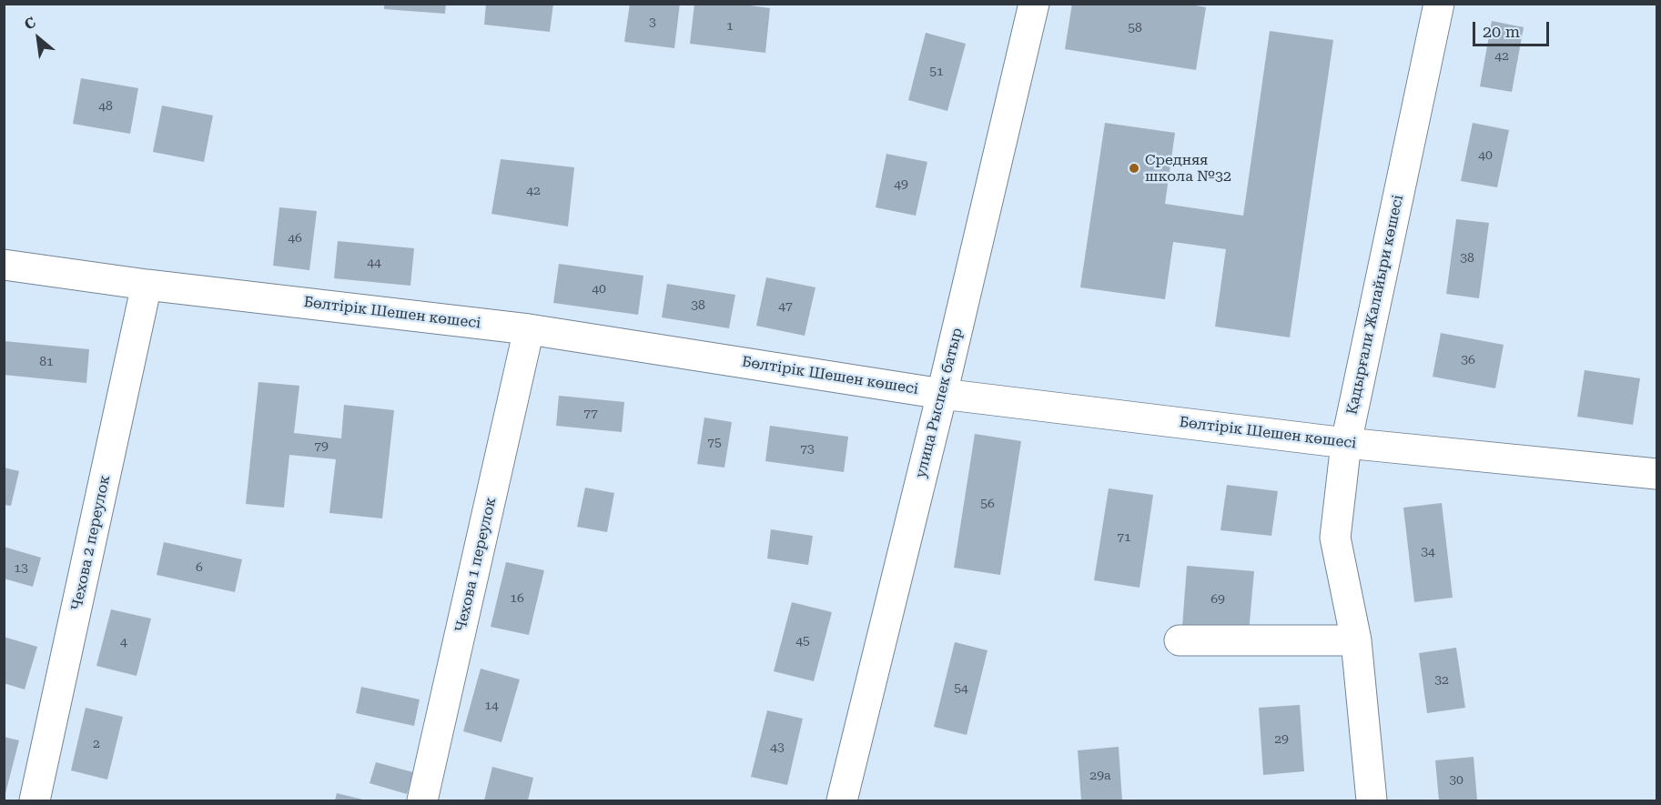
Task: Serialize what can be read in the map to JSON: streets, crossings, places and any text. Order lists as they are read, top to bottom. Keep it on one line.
{"streets":{"street":["Қадырғали Жалайыри көшесі","Бөлтірік Шешен көшесі","улица Рыспек батыр","Чехова 2 переулок","Чехова 1 переулок"]},"crossings":[["Қадырғали Жалайыри көшесі","Бөлтірік Шешен көшесі"],["Бөлтірік Шешен көшесі","улица Рыспек батыр"],["Бөлтірік Шешен көшесі","Чехова 2 переулок"],["Бөлтірік Шешен көшесі","Чехова 1 переулок"]],"places":["Средняя школа №32"],"house_numbers":["3","1","58","42","51","48","40","49","42","46","38","44","40","38","47","36","81","77","75","79","73","56","71","34","6","13","16","69","45","4","32","54","14","29","2","43","29а","30"],"scale_bar":"20 m","north":"top left"}
